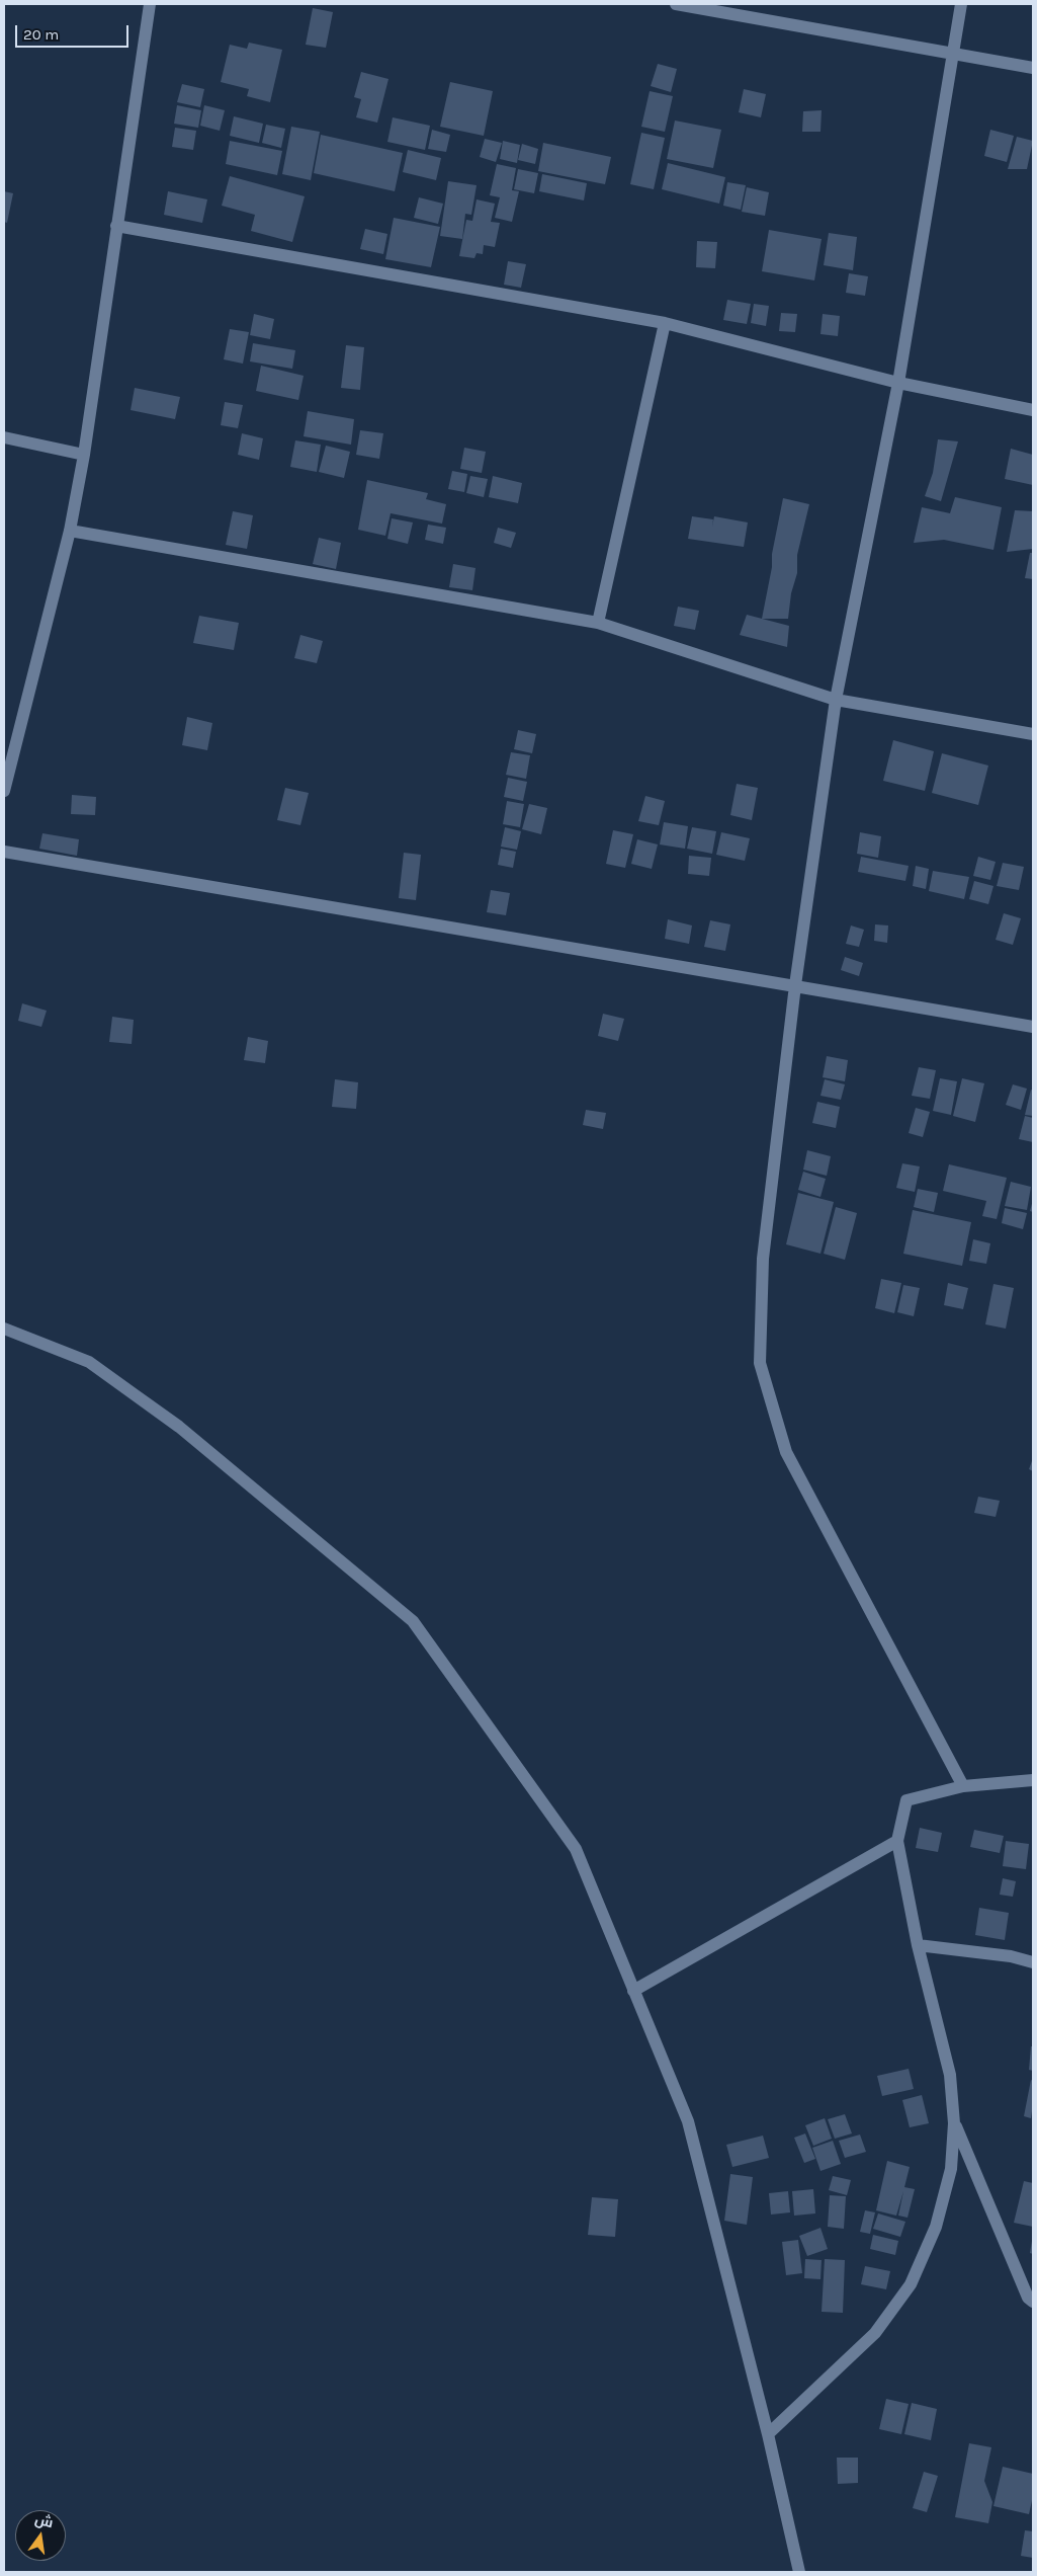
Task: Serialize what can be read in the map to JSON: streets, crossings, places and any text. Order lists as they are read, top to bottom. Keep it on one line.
{"scale_bar":"20 m","north":"top"}
